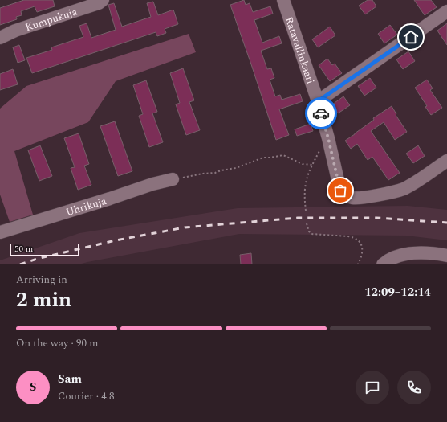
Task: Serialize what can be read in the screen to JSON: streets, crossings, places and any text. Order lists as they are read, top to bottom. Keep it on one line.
{"streets":{"street":["Kumpukuja","Ratavallinkaari","Uhrikuja"]},"scale_bar":"50 m","page":{"scale":"50 m","heading":["2 min","Arriving in","12:09–12:14"],"panel":["Sam","Courier · 4.8"],"bar":"On the way · 90 m","round":"S"}}
